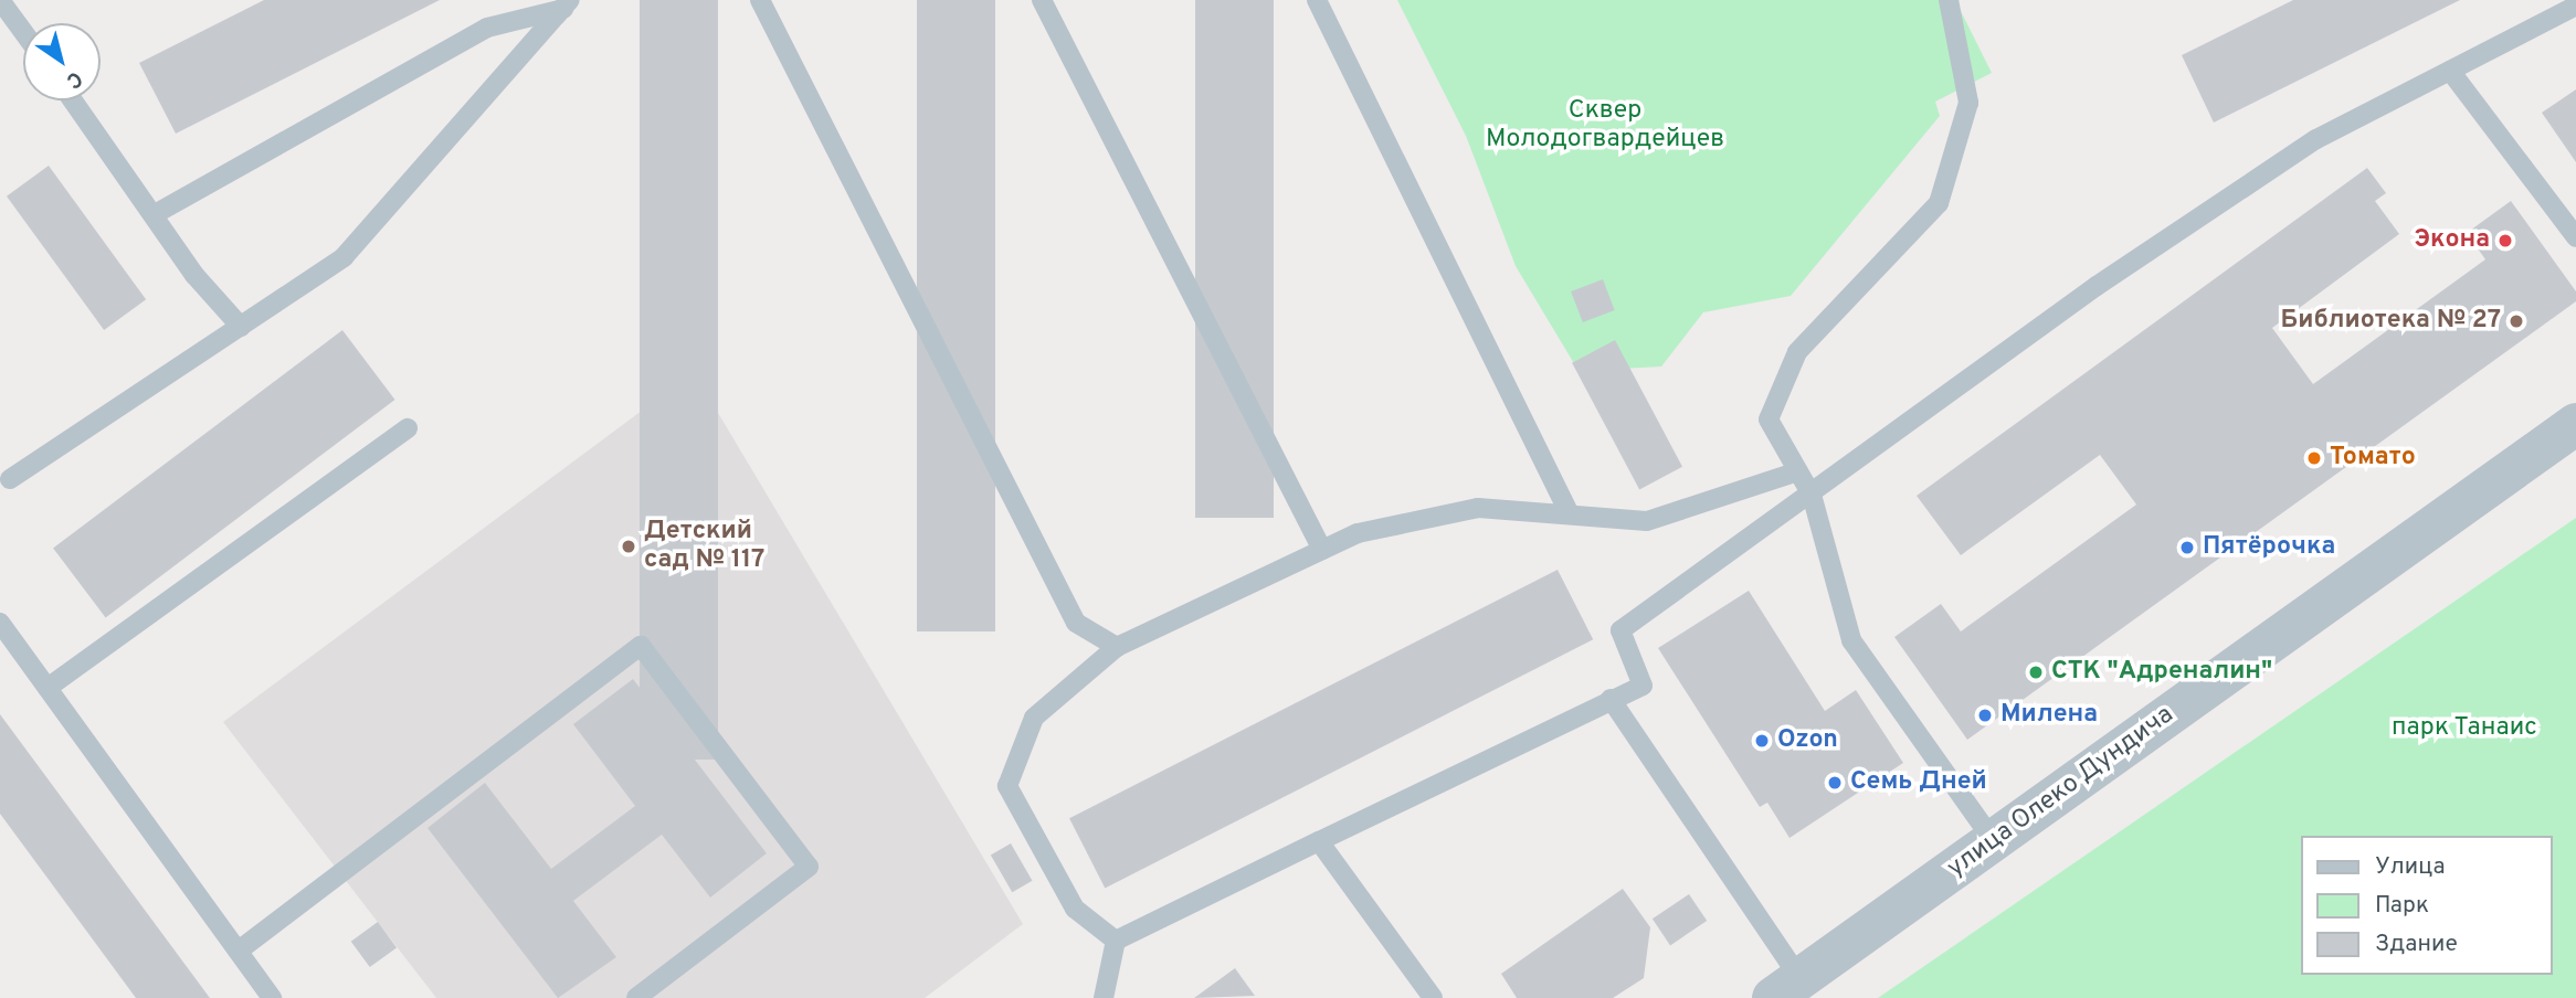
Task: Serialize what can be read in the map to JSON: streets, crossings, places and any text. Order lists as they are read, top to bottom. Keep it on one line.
{"streets":{"street":["улица Олеко Дундича"]},"parks":["Сквер Молодогвардейцев","парк Танаис"],"places":["Экона","Библиотека № 27","Томато","Детский сад № 117","Пятёрочка","СТК \"Адреналин\"","Милена","Ozon","Семь Дней"],"legend":["Улица","Парк","Здание"],"north":"bottom right"}
